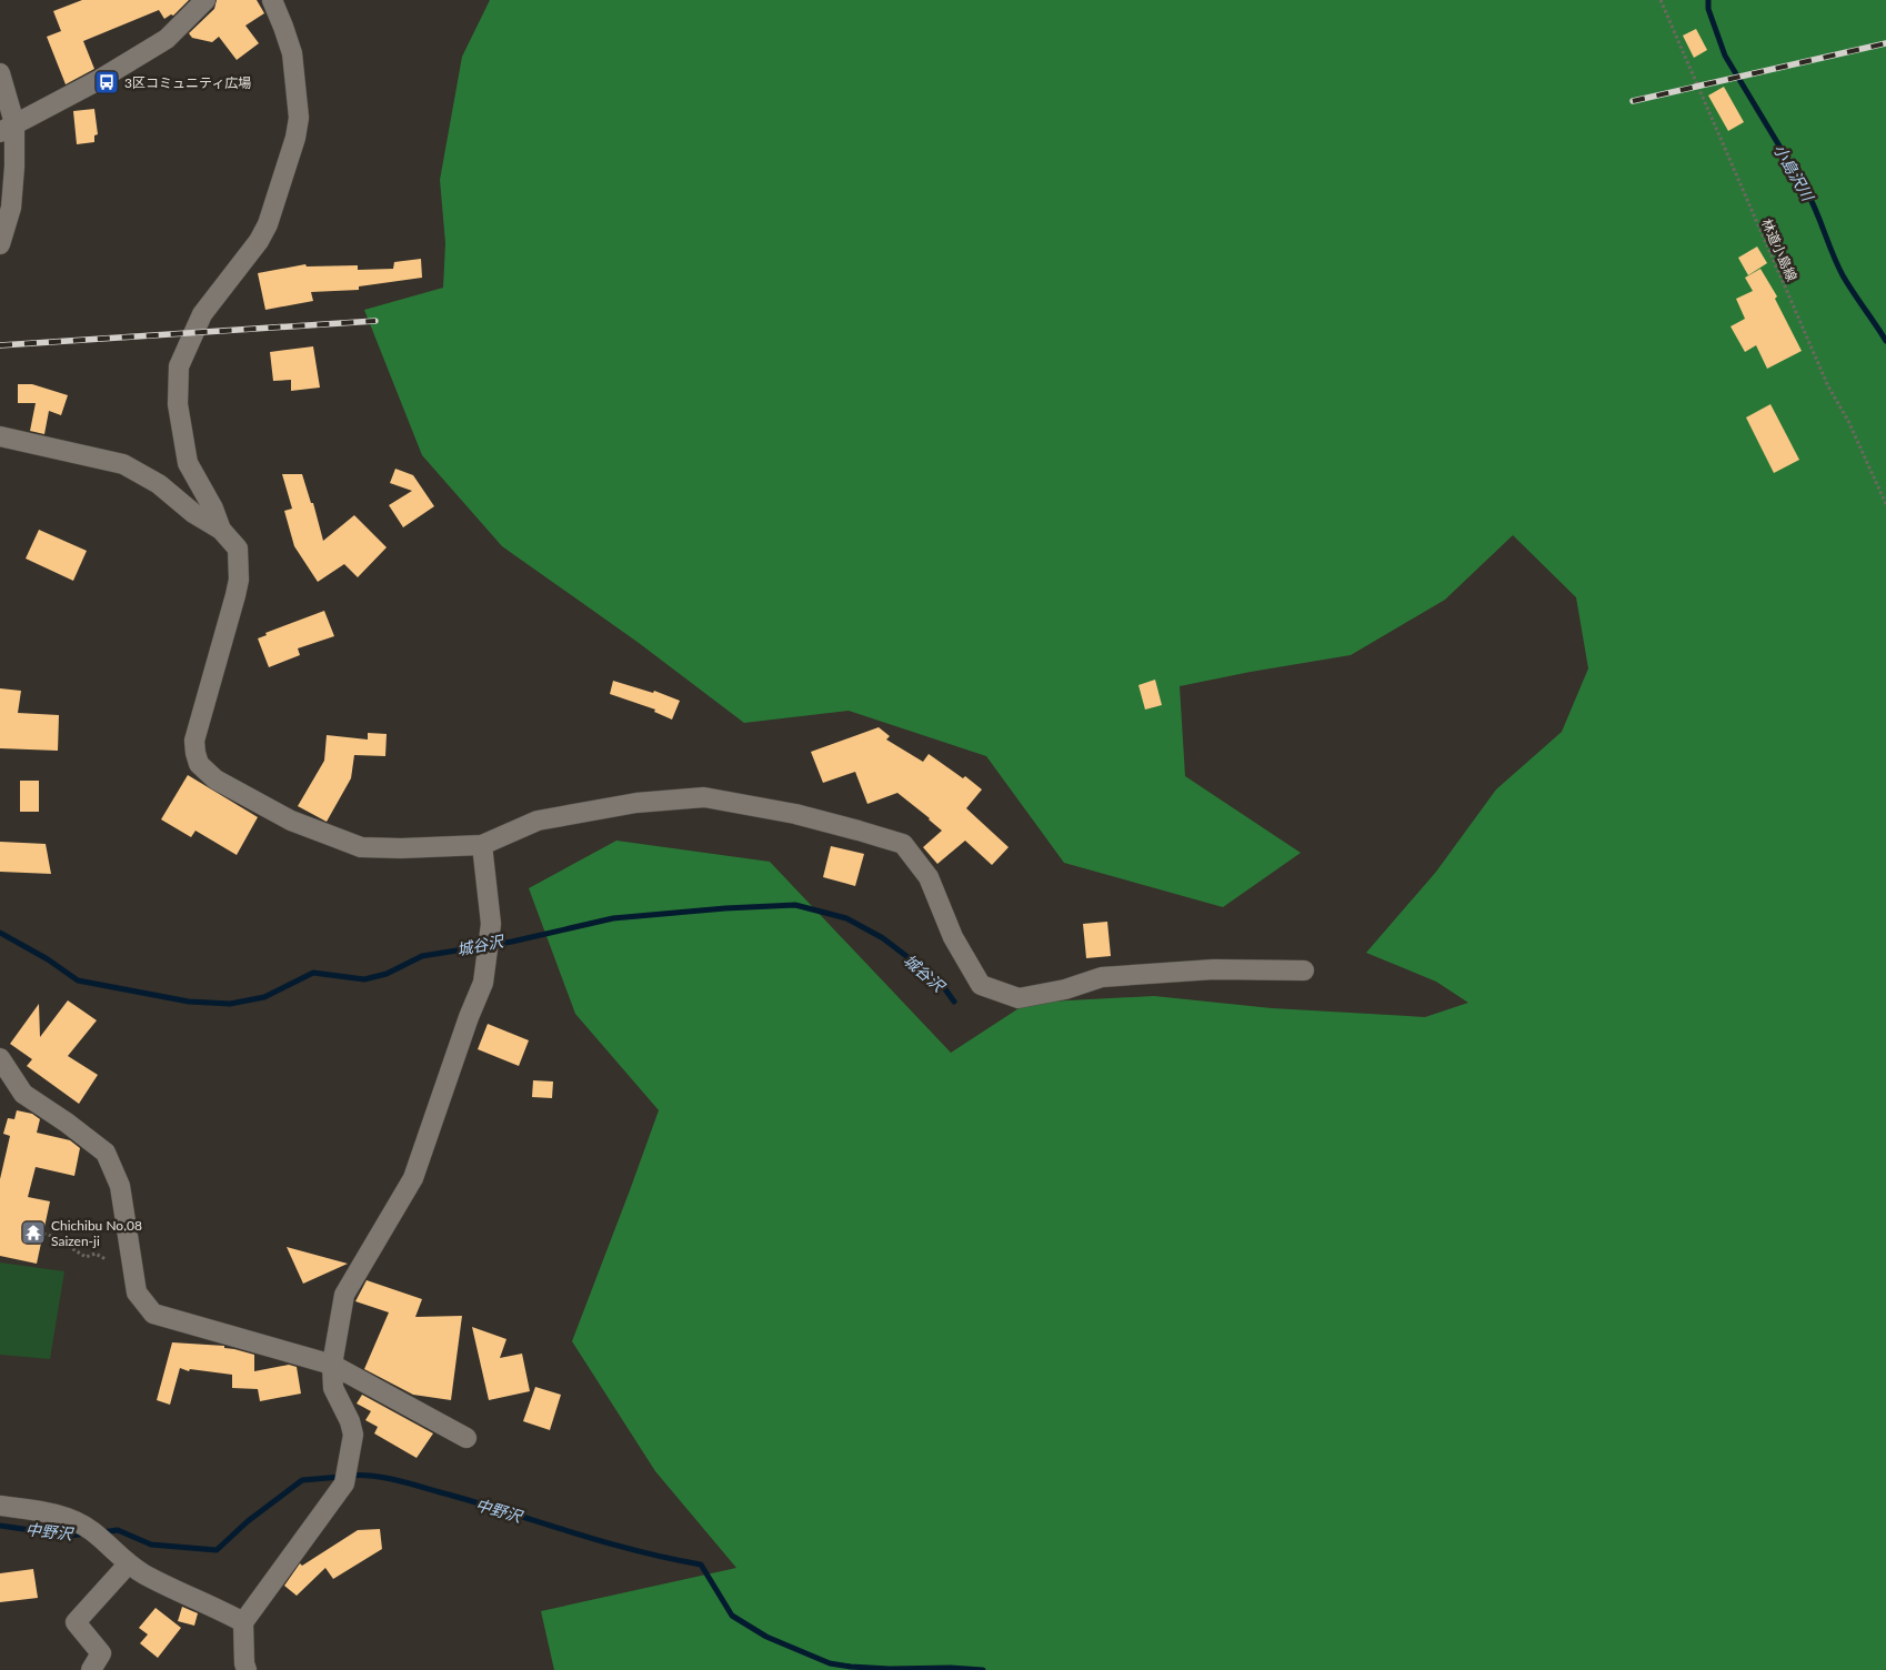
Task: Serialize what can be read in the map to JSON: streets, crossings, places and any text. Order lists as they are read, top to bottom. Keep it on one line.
{"streets":{"path":["林道小島線"]},"water":["小島沢川","城谷沢","中野沢"],"places":{"bus stop":["3区コミュニティ広場"],"temple":["Chichibu No.08 Saizen-ji"]}}
